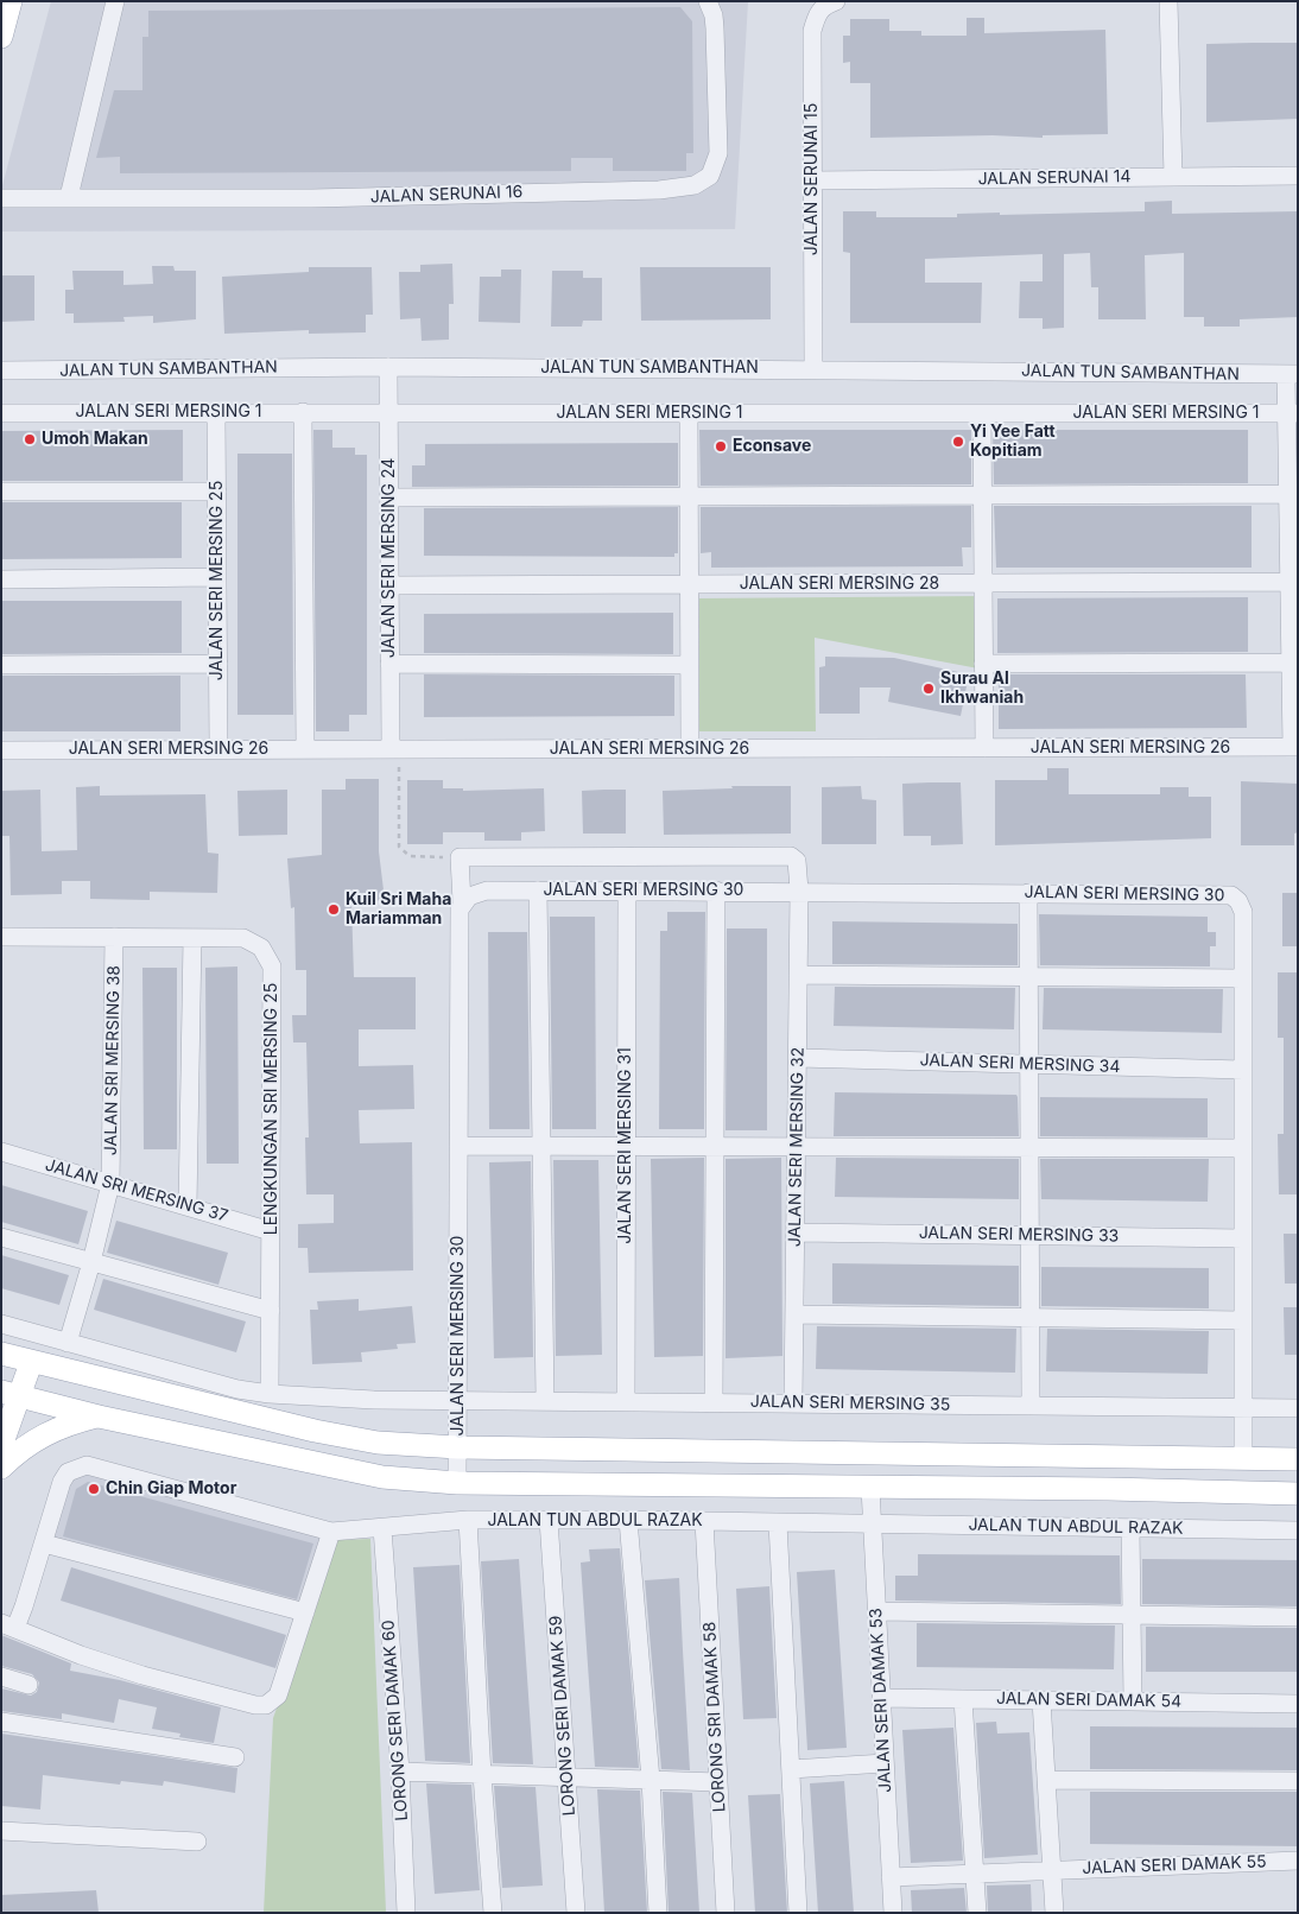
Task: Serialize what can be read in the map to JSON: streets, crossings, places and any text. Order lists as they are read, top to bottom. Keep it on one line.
{"streets":{"street":["JALAN SERUNAI 14","JALAN SERUNAI 15","JALAN SERUNAI 16","JALAN TUN SAMBANTHAN","JALAN SERI MERSING 1","JALAN SERI MERSING 24","JALAN SERI MERSING 25","JALAN SERI MERSING 28","JALAN SERI MERSING 26","JALAN SERI MERSING 30","JALAN SRI MERSING 38","JALAN SERI MERSING 34","LENGKUNGAN SRI MERSING 25","JALAN SERI MERSING 31","JALAN SERI MERSING 32","JALAN SRI MERSING 37","JALAN SERI MERSING 33","JALAN SERI MERSING 35","JALAN TUN ABDUL RAZAK","JALAN SERI DAMAK 53","JALAN SERI DAMAK 54","LORONG SERI DAMAK 59","LORONG SRI DAMAK 58","LORONG SERI DAMAK 60","JALAN SERI DAMAK 55"]},"crossings":[["JALAN SERUNAI 14","JALAN SERUNAI 15"],["JALAN SERUNAI 15","JALAN TUN SAMBANTHAN"],["JALAN TUN SAMBANTHAN","JALAN SERI MERSING 1"],["JALAN TUN SAMBANTHAN","JALAN SERI MERSING 24"],["JALAN SERI MERSING 1","JALAN SERI MERSING 24"],["JALAN SERI MERSING 1","JALAN SERI MERSING 25"],["JALAN SERI MERSING 24","JALAN SERI MERSING 28"],["JALAN SERI MERSING 24","JALAN SERI MERSING 26"],["JALAN SERI MERSING 25","JALAN SERI MERSING 26"],["JALAN SERI MERSING 30","JALAN SERI MERSING 34"],["JALAN SERI MERSING 30","JALAN SERI MERSING 31"],["JALAN SERI MERSING 30","JALAN SERI MERSING 32"],["JALAN SERI MERSING 30","JALAN SERI MERSING 33"],["JALAN SERI MERSING 30","JALAN SERI MERSING 35"],["JALAN SRI MERSING 38","LENGKUNGAN SRI MERSING 25"],["JALAN SRI MERSING 38","JALAN SRI MERSING 37"],["JALAN SERI MERSING 34","JALAN SERI MERSING 32"],["LENGKUNGAN SRI MERSING 25","JALAN SRI MERSING 37"],["JALAN SERI MERSING 31","JALAN SERI MERSING 35"],["JALAN SERI MERSING 32","JALAN SERI MERSING 33"],["JALAN SERI MERSING 32","JALAN SERI MERSING 35"],["JALAN TUN ABDUL RAZAK","JALAN SERI DAMAK 53"],["JALAN TUN ABDUL RAZAK","LORONG SERI DAMAK 59"],["JALAN TUN ABDUL RAZAK","LORONG SRI DAMAK 58"],["JALAN TUN ABDUL RAZAK","LORONG SERI DAMAK 60"],["JALAN SERI DAMAK 53","JALAN SERI DAMAK 54"],["JALAN SERI DAMAK 53","JALAN SERI DAMAK 55"]],"places":["Umoh Makan","Yi Yee Fatt Kopitiam","Econsave","Surau Al Ikhwaniah","Kuil Sri Maha Mariamman","Chin Giap Motor"]}
